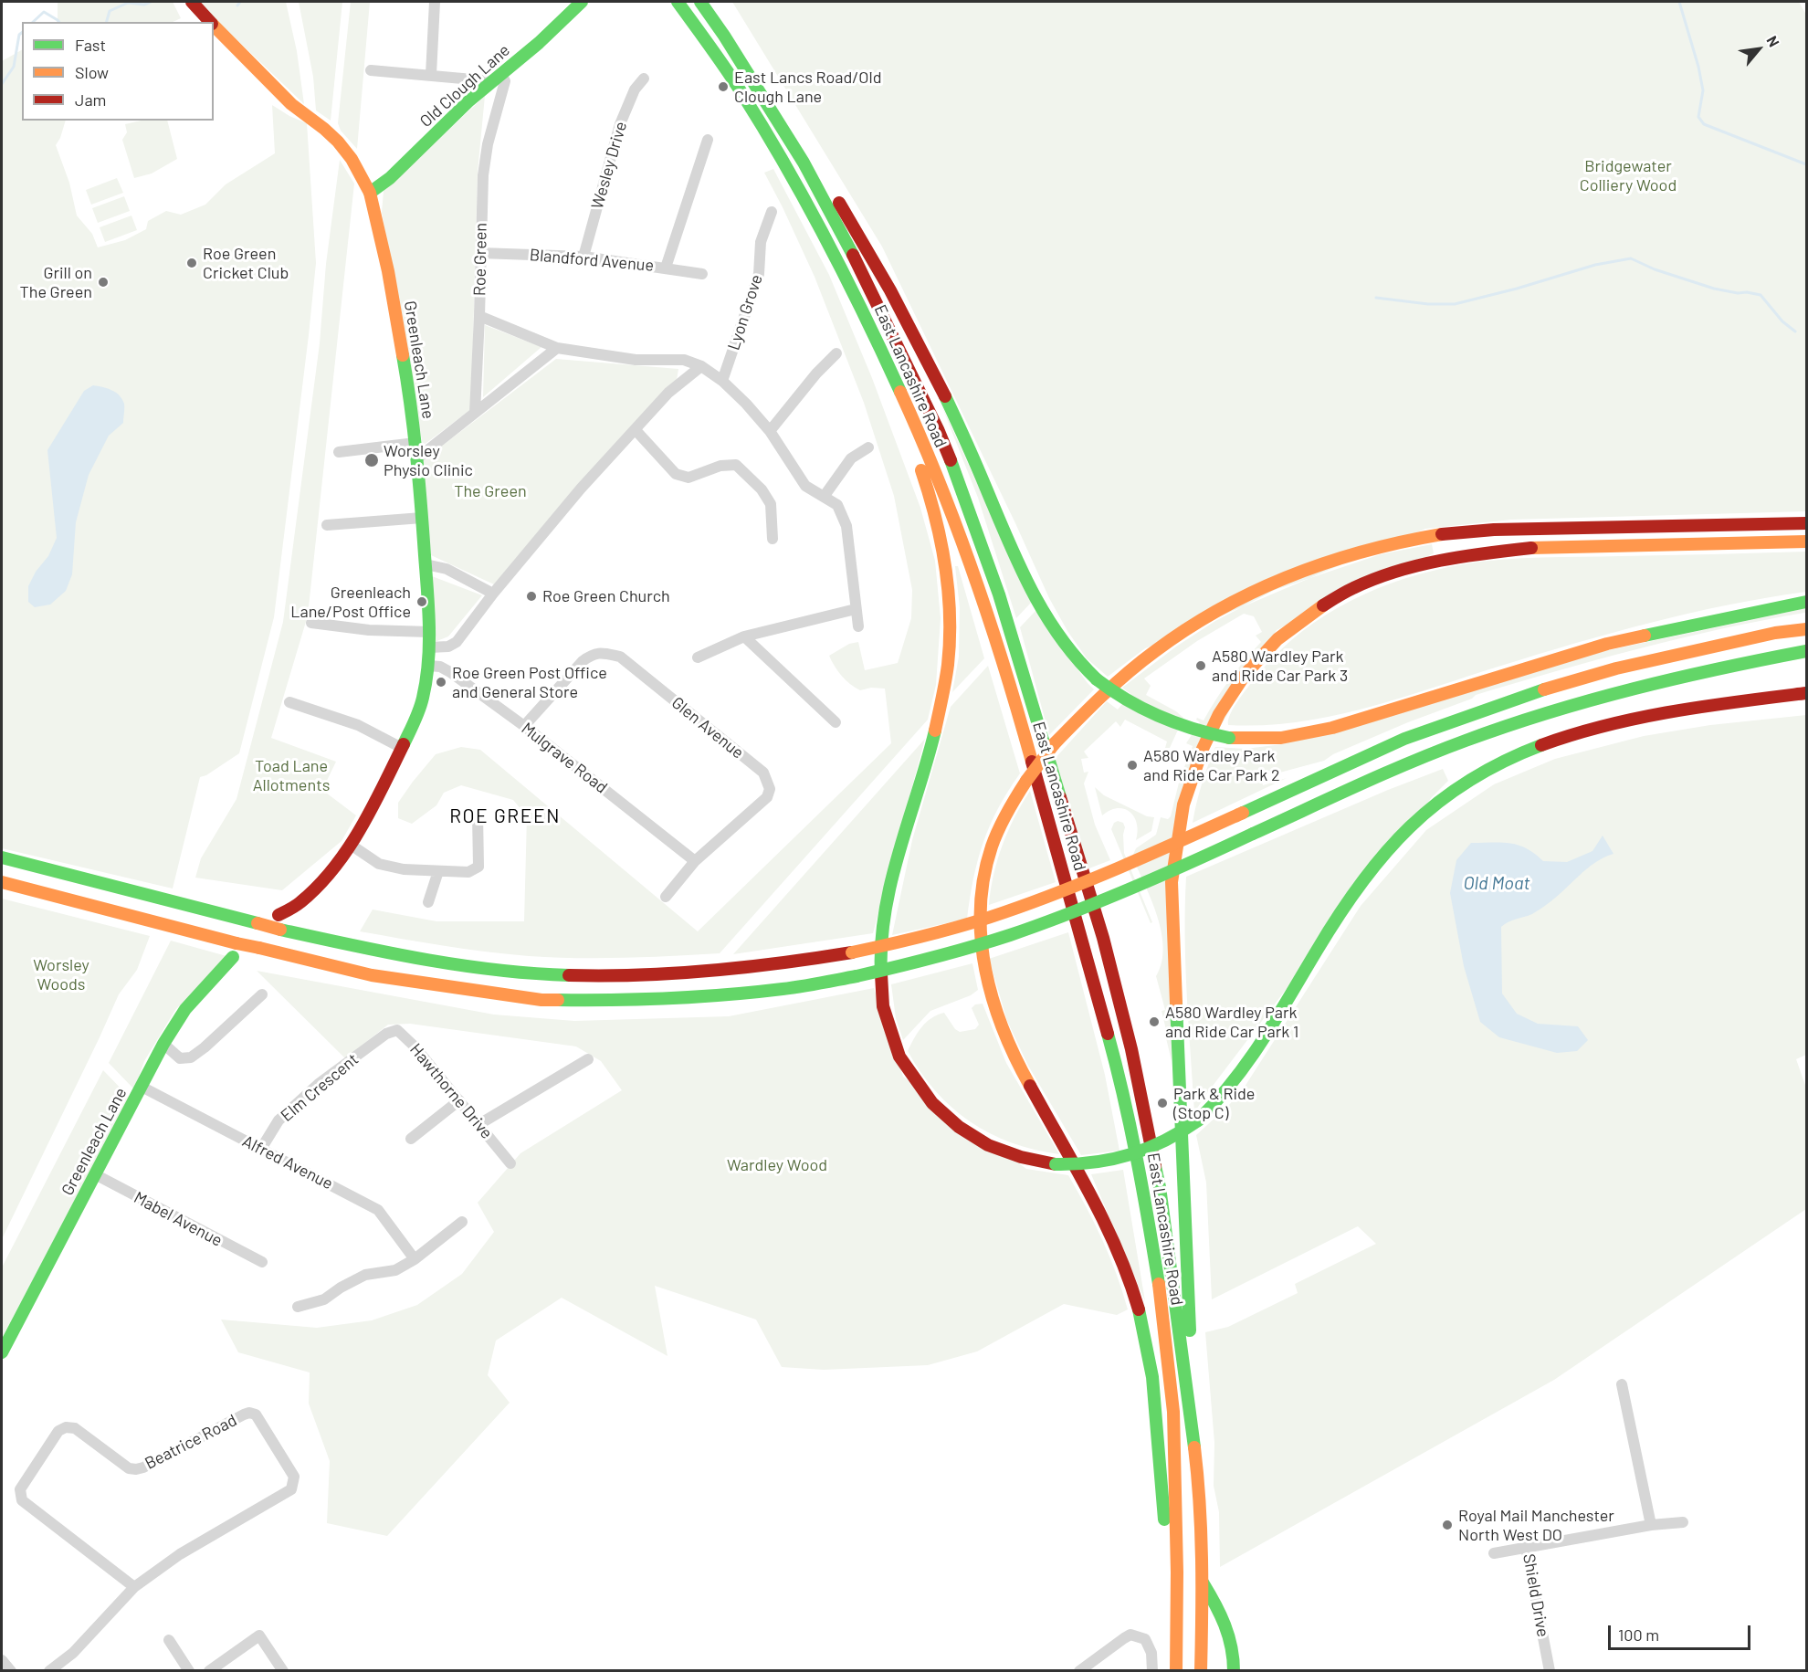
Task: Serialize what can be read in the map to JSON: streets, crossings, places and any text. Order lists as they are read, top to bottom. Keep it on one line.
{"streets":{"main road":["Old Clough Lane","Greenleach Lane","East Lancashire Road"],"street":["Wesley Drive","Roe Green","Blandford Avenue","Lyon Grove","Glen Avenue","Mulgrave Road","Elm Crescent","Hawthorne Drive","Alfred Avenue","Mabel Avenue","Beatrice Road","Shield Drive"]},"crossings":[["Old Clough Lane","Roe Green"],["Old Clough Lane","Greenleach Lane"],["Wesley Drive","Blandford Avenue"],["Roe Green","Blandford Avenue"],["Roe Green","Lyon Grove"],["Greenleach Lane","Mulgrave Road"],["Greenleach Lane","Alfred Avenue"],["Greenleach Lane","Mabel Avenue"],["Glen Avenue","Mulgrave Road"],["Elm Crescent","Hawthorne Drive"],["Elm Crescent","Alfred Avenue"]],"districts":["ROE GREEN"],"water":["Old Moat"],"parks":["Bridgewater Colliery Wood","The Green","Toad Lane Allotments","Worsley Woods","Wardley Wood"],"places":["East Lancs Road/Old Clough Lane","Roe Green Cricket Club","Grill on The Green","Worsley Physio Clinic","Roe Green Church","Greenleach Lane/Post Office","A580 Wardley Park and Ride Car Park 3","Roe Green Post Office and General Store","A580 Wardley Park and Ride Car Park 2","A580 Wardley Park and Ride Car Park 1","Park & Ride (Stop C)","Royal Mail Manchester North West DO"],"legend":["Fast","Slow","Jam"],"scale_bar":"100 m","north":"top right"}
